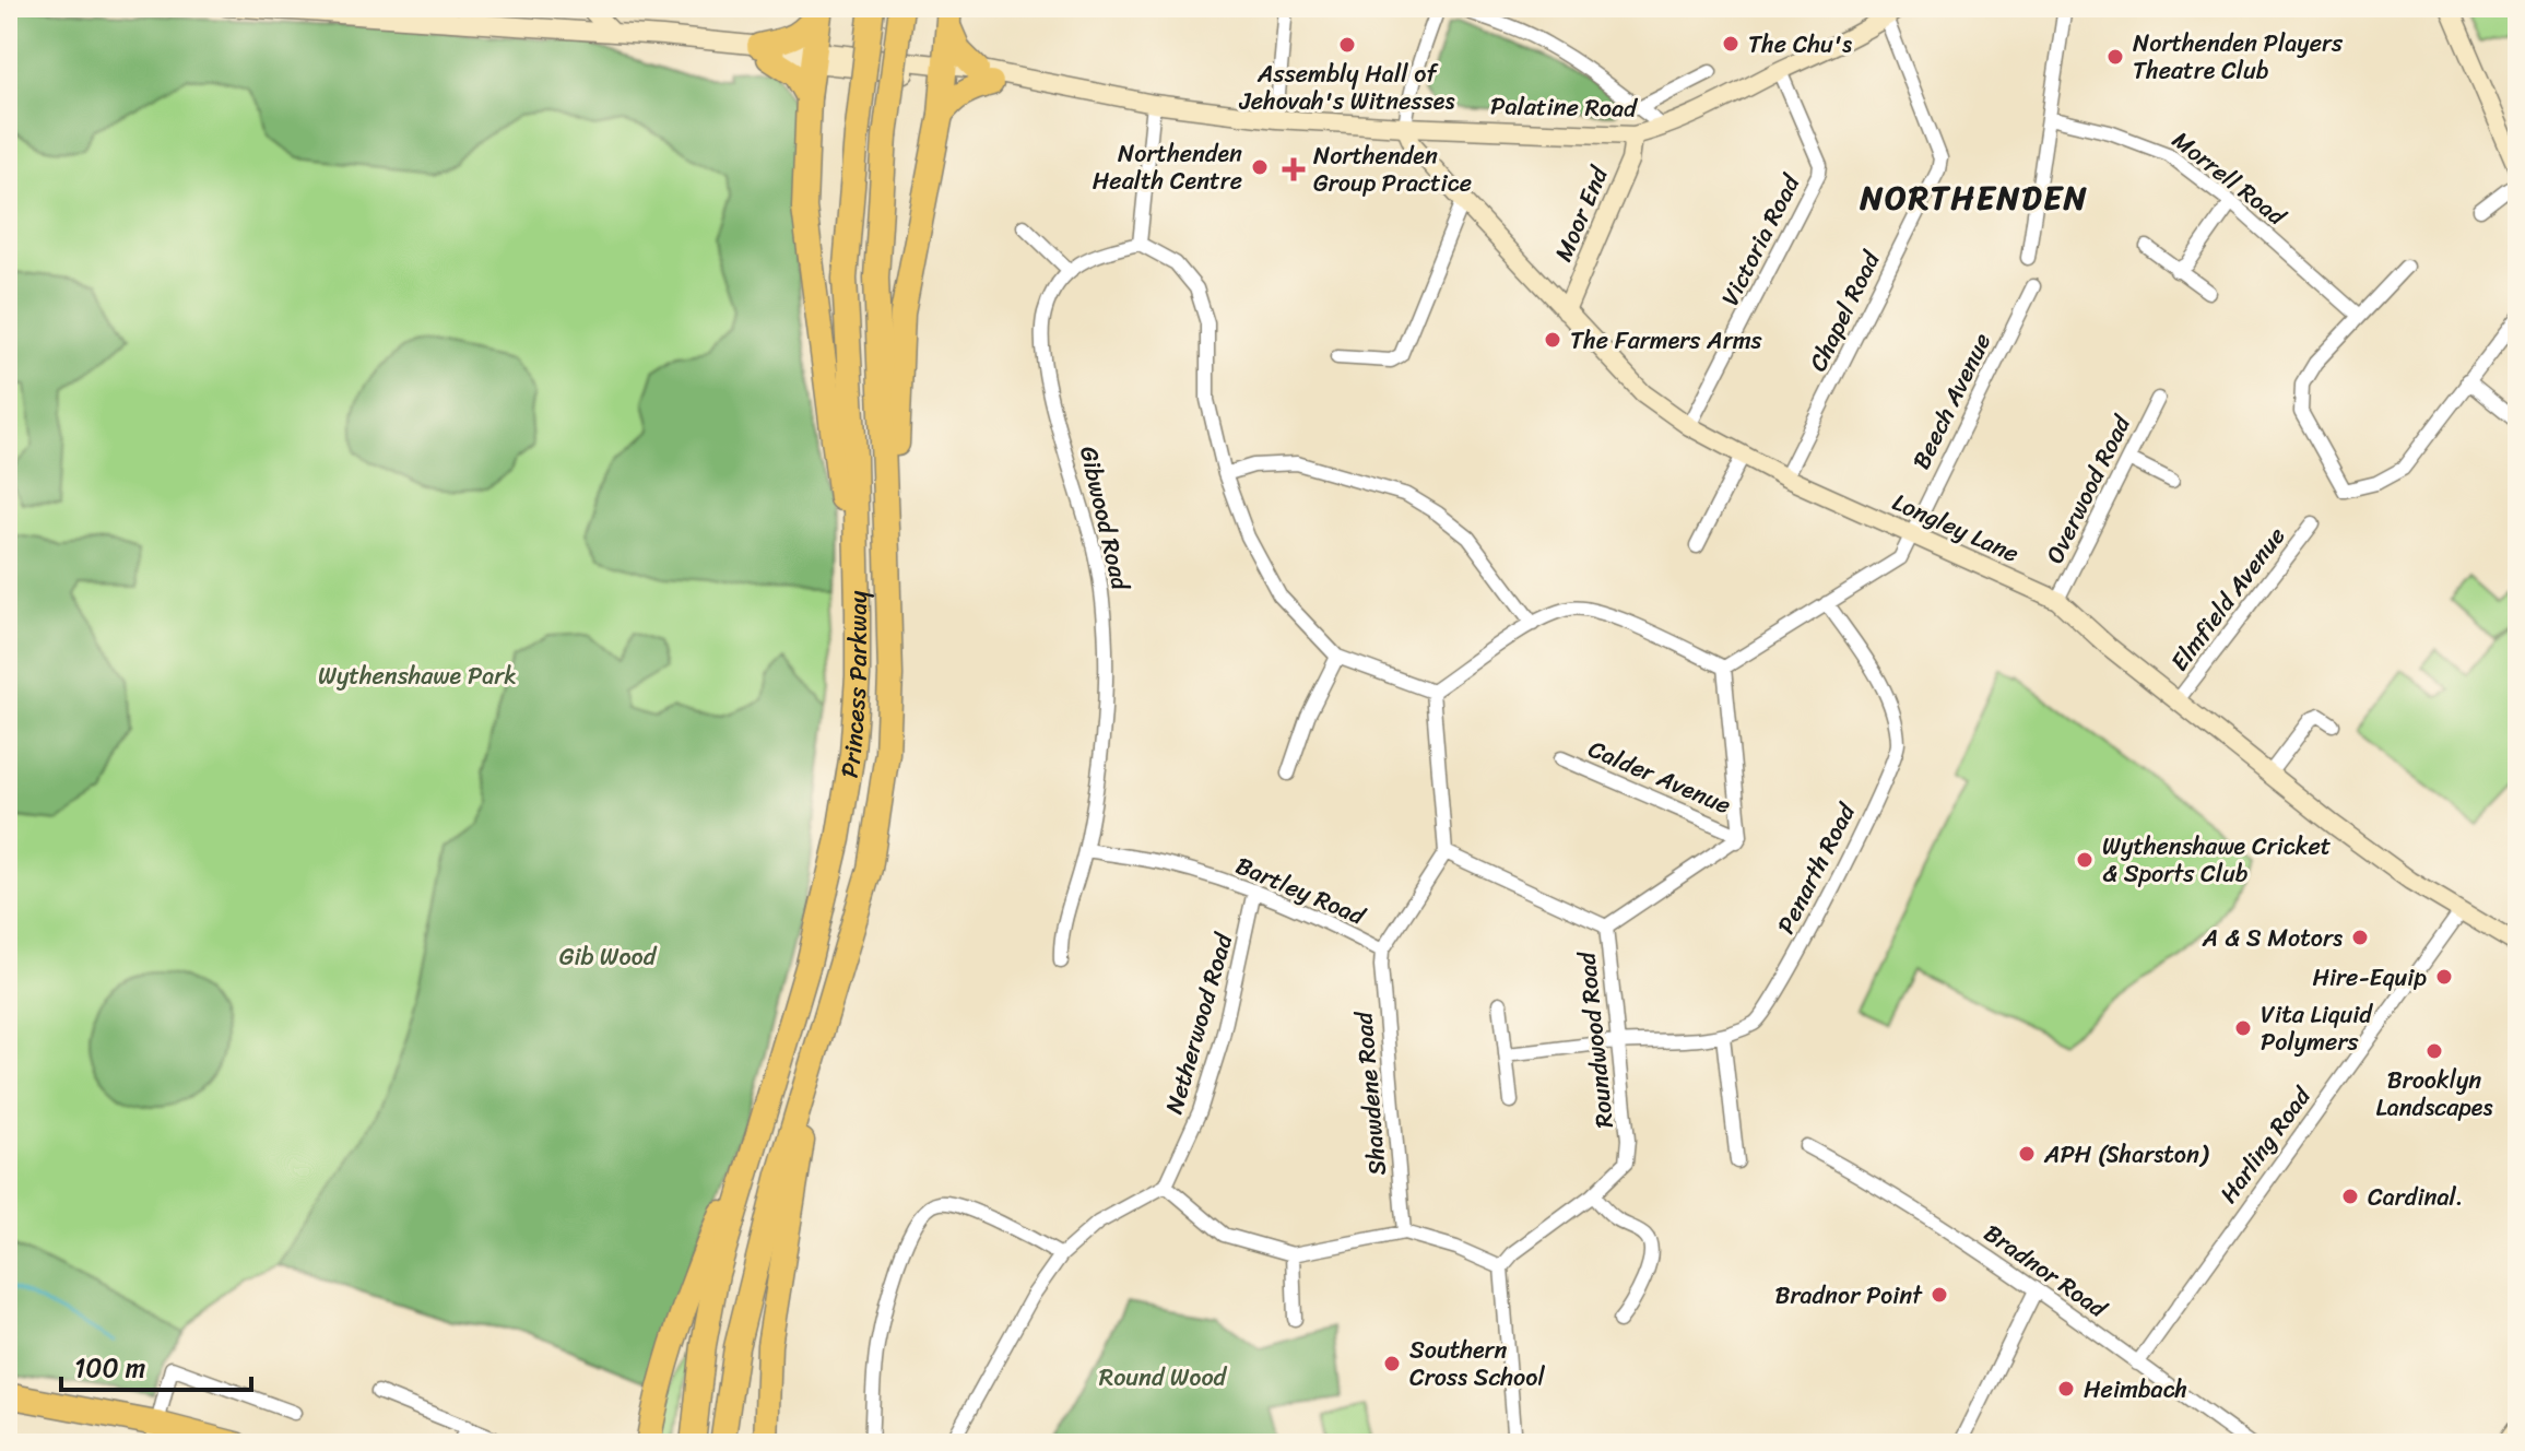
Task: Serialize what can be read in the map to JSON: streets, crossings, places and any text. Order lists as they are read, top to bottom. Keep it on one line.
{"streets":{"highway":["Princess Parkway"],"main road":["Palatine Road","Moor End","Longley Lane"],"street":["Morrell Road","Victoria Road","Chapel Road","Beech Avenue","Overwood Road","Gibwood Road","Elmfield Avenue","Calder Avenue","Penarth Road","Bartley Road","Netherwood Road","Roundwood Road","Shawdene Road","Harling Road","Bradnor Road"]},"crossings":[["Palatine Road","Moor End"],["Palatine Road","Victoria Road"],["Palatine Road","Chapel Road"],["Palatine Road","Longley Lane"],["Moor End","Longley Lane"],["Victoria Road","Longley Lane"],["Chapel Road","Longley Lane"],["Beech Avenue","Longley Lane"],["Overwood Road","Longley Lane"],["Gibwood Road","Bartley Road"],["Longley Lane","Elmfield Avenue"],["Longley Lane","Harling Road"],["Calder Avenue","Roundwood Road"],["Penarth Road","Roundwood Road"],["Bartley Road","Netherwood Road"],["Bartley Road","Shawdene Road"],["Harling Road","Bradnor Road"]],"districts":["NORTHENDEN"],"parks":["Wythenshawe Park","Gib Wood","Round Wood"],"places":{"other":["The Chu's","Assembly Hall of Jehovah's Witnesses","Northenden Players Theatre Club","Northenden Health Centre","The Farmers Arms","Wythenshawe Cricket & Sports Club","A & S Motors","Hire-Equip","Vita Liquid Polymers","Brooklyn Landscapes","APH (Sharston)","Cardinal.","Bradnor Point","Southern Cross School","Heimbach"],"health":["Northenden Group Practice"]},"scale_bar":"100 m"}
